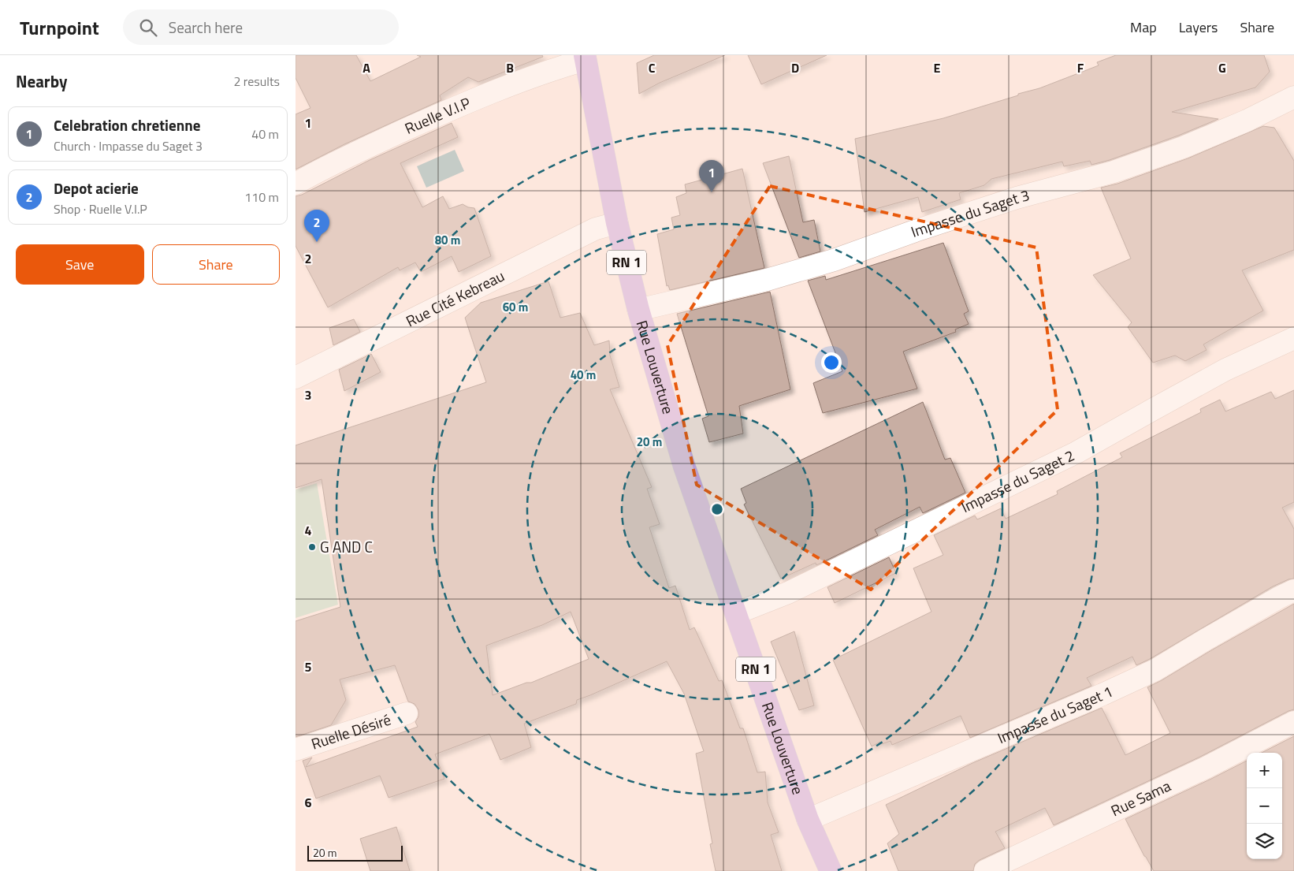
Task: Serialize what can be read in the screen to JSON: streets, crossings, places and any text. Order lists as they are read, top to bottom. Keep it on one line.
{"streets":{"main road":["RN 1","Rue Louverture"],"street":["Ruelle V.I.P","Impasse du Saget 3","Rue Cité Kebreau","Impasse du Saget 2","Impasse du Saget 1","Ruelle Désiré","Rue Sama"]},"crossings":[["Ruelle V.I.P","Rue Louverture"],["Impasse du Saget 3","Rue Louverture"],["Rue Cité Kebreau","Rue Louverture"],["Rue Louverture","Impasse du Saget 2"],["Rue Louverture","Impasse du Saget 1"]],"places":["G AND C"],"scale_bar":"20 m","page":{"header":"Turnpoint","search":"Search here","nav":["Map","Layers","Share"],"heading":["Nearby","2 results"],"list":[{"mark":"1","name":"Celebration chretienne","note":"Church · Impasse du Saget 3","value":"40 m"},{"mark":"2","name":"Depot acierie","note":"Shop · Ruelle V.I.P","value":"110 m"}],"pins":["1","2"],"buttons":["Save","Share"],"map_buttons":["+","−"],"scale":"20 m"},"grid":{"columns":["A","B","C","D","E","F","G"],"rows":["1","2","3","4","5","6"]},"rings":["80 m","60 m","40 m","20 m"]}
